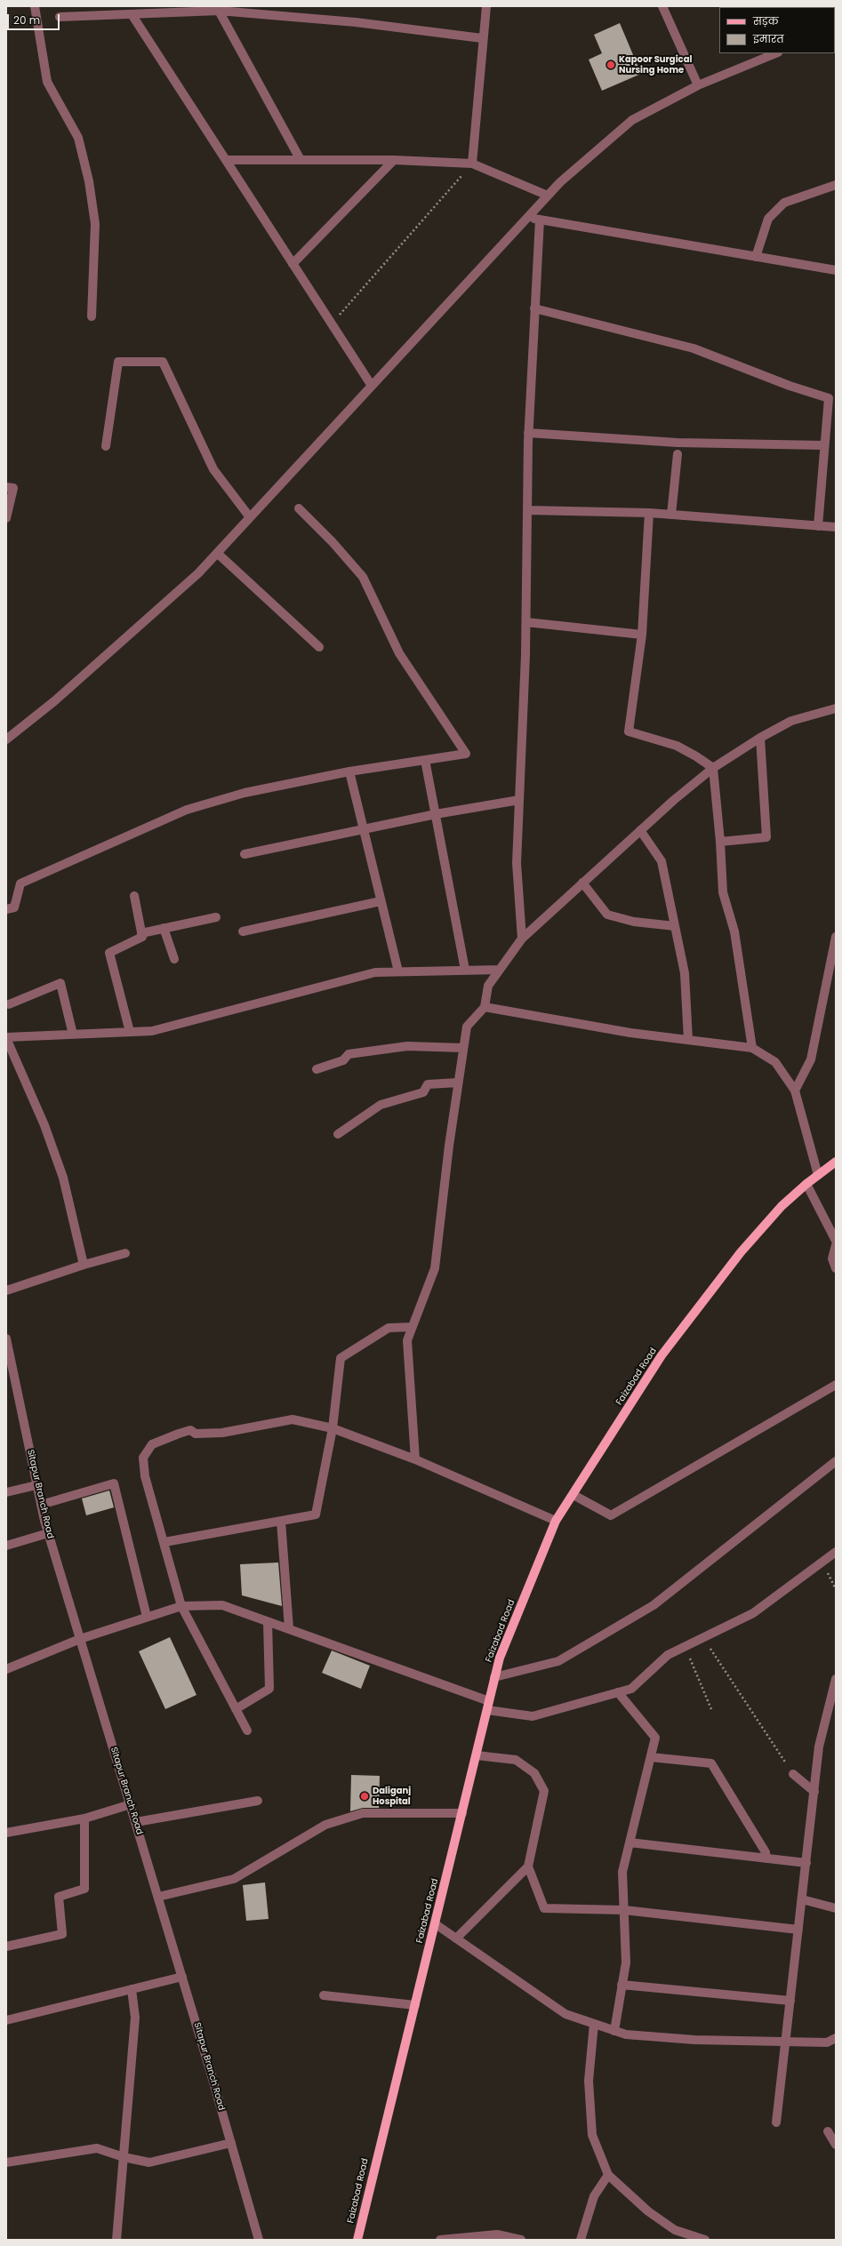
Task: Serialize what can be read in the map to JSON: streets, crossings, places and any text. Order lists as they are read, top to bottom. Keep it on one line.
{"streets":{"main road":["Faizabad Road"],"street":["Sitapur Branch Road"]},"places":["Kapoor Surgical Nursing Home","Daliganj Hospital"],"legend":["सड़क","इमारत"],"scale_bar":"20 m"}
